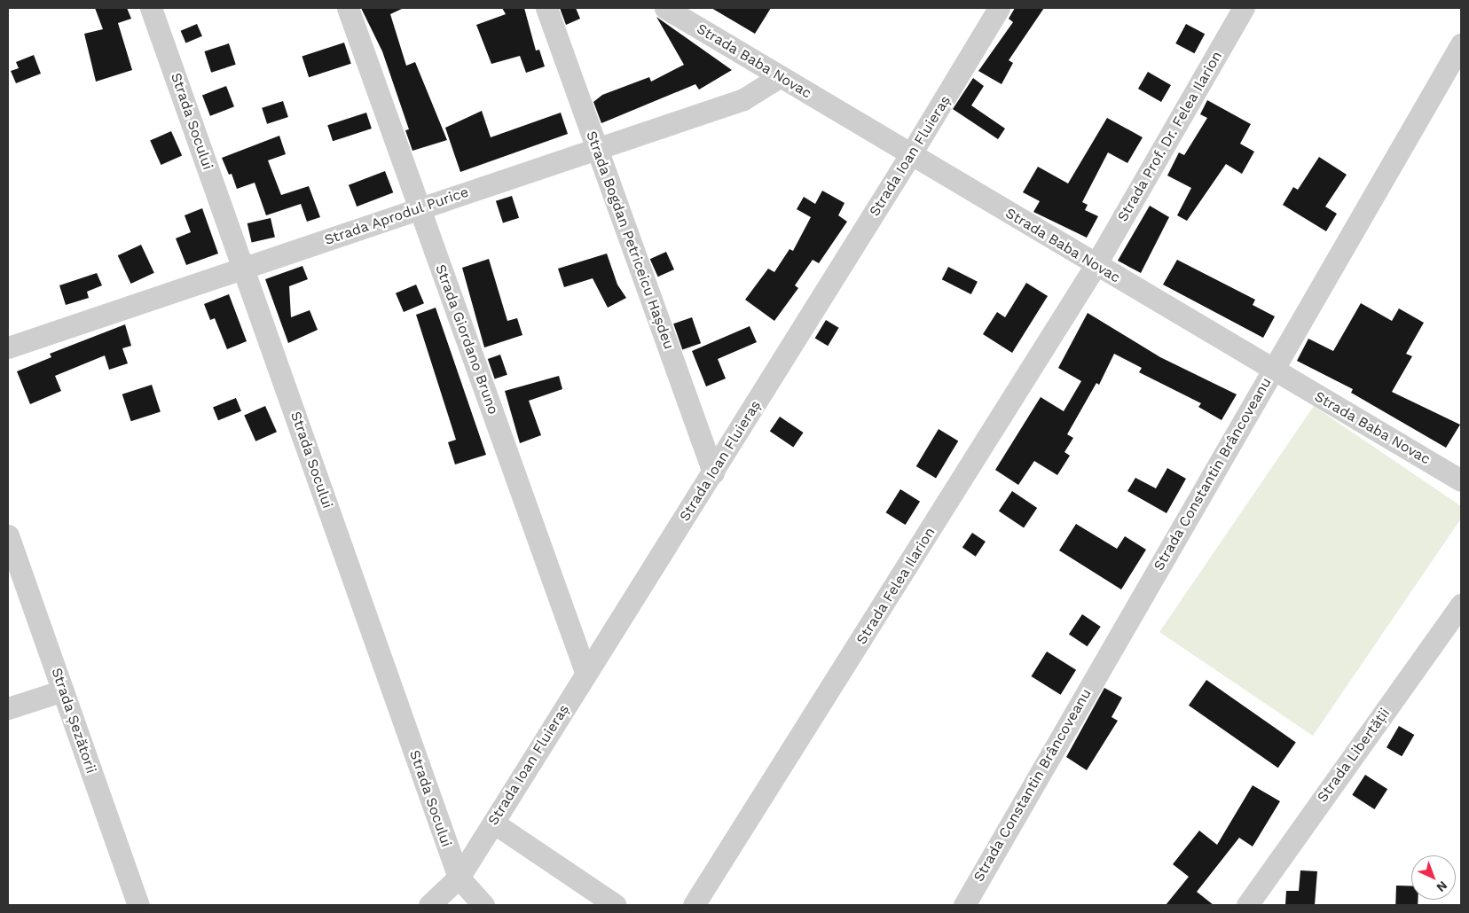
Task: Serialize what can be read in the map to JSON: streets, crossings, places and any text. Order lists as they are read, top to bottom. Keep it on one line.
{"streets":{"street":["Strada Baba Novac","Strada Socului","Strada Prof. Dr. Felea Ilarion","Strada Ioan Fluieraș","Strada Aprodul Purice","Strada Bogdan Petriceicu Hașdeu","Strada Giordano Bruno","Strada Constantin Brâncoveanu","Strada Felea Ilarion","Strada Șezătorii","Strada Libertății"]},"crossings":[["Strada Baba Novac","Strada Prof. Dr. Felea Ilarion"],["Strada Baba Novac","Strada Ioan Fluieraș"],["Strada Baba Novac","Strada Aprodul Purice"],["Strada Baba Novac","Strada Constantin Brâncoveanu"],["Strada Baba Novac","Strada Felea Ilarion"],["Strada Socului","Strada Ioan Fluieraș"],["Strada Socului","Strada Aprodul Purice"],["Strada Prof. Dr. Felea Ilarion","Strada Felea Ilarion"],["Strada Ioan Fluieraș","Strada Bogdan Petriceicu Hașdeu"],["Strada Ioan Fluieraș","Strada Giordano Bruno"],["Strada Aprodul Purice","Strada Bogdan Petriceicu Hașdeu"],["Strada Aprodul Purice","Strada Giordano Bruno"]],"north":"bottom right"}
